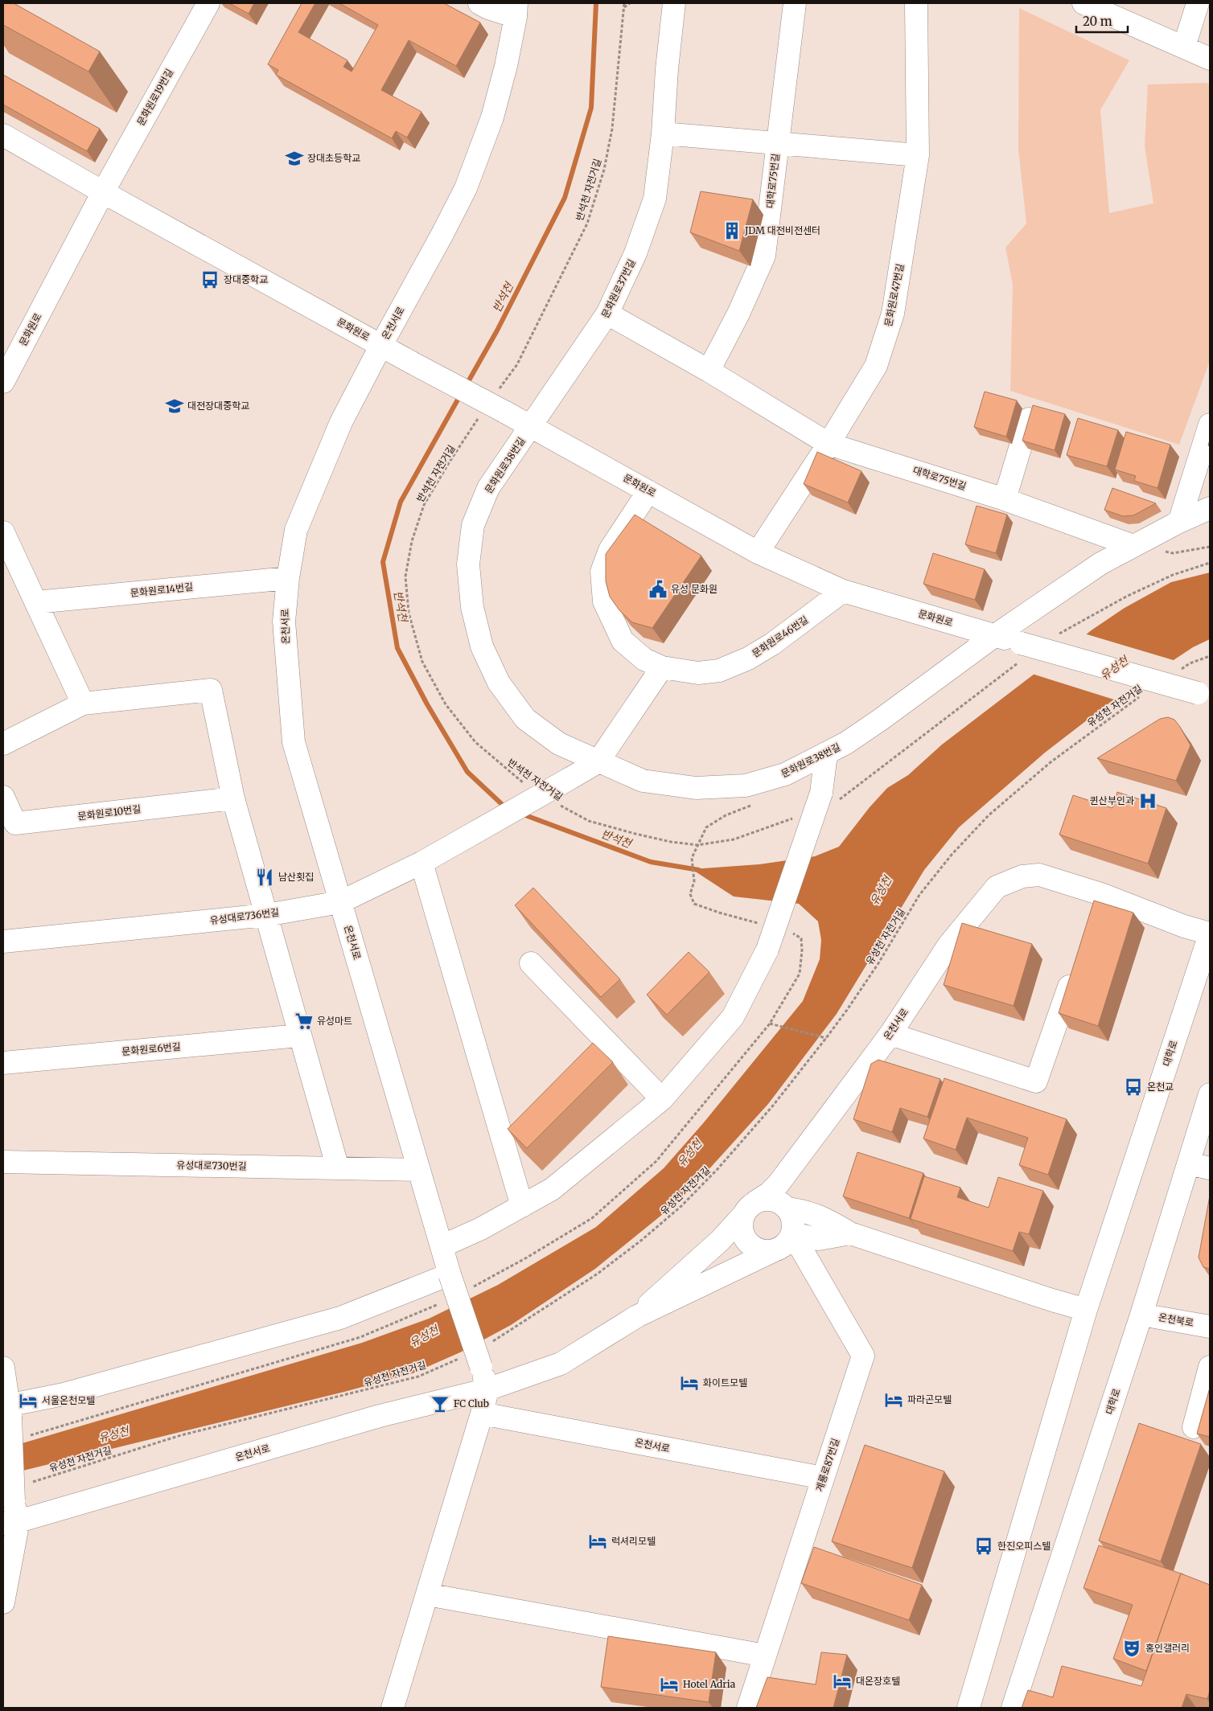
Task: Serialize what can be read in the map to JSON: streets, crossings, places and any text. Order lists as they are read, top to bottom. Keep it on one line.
{"streets":{"street":["문화원로19번길","대학로75번길","문화원로37번길","문화원로47번길","온천서로","문화원로","문화원로38번길","문화원로14번길","문화원로46번길","문화원로10번길","유성대로736번길","문화원로6번길","대학로","유성대로730번길","온천북로","계룡로87번길"],"path":["반석천 자전거길","유성천 자전거길"]},"crossings":[["문화원로19번길","문화원로"],["대학로75번길","문화원로37번길"],["대학로75번길","문화원로47번길"],["대학로75번길","문화원로38번길"],["문화원로37번길","문화원로"],["문화원로37번길","문화원로38번길"],["문화원로47번길","문화원로"],["온천서로","문화원로"],["온천서로","문화원로14번길"],["온천서로","유성천 자전거길"],["온천서로","유성대로736번길"],["온천서로","대학로"],["온천서로","유성대로730번길"],["온천서로","계룡로87번길"],["문화원로","문화원로38번길"],["문화원로","문화원로46번길"],["문화원로38번길","유성대로736번길"],["대학로","온천북로"]],"water":["반석천","유성천"],"places":{"school or university":["장대초등학교","대전장대중학교"],"building":["JDM 대전비전센터"],"bus stop":["장대중학교","온천교","한진오피스텔"],"public building":["유성 문화원"],"hospital":["퀸산부인과"],"restaurant":["남산횟집"],"supermarket":["유성마트"],"hotel":["화이트모텔","파라곤모텔","서울온천모텔","럭셔리모텔","대온장호텔","Hotel Adria"],"bar":["FC Club"],"theatre":["홍인갤러리"]},"scale_bar":"20 m"}
